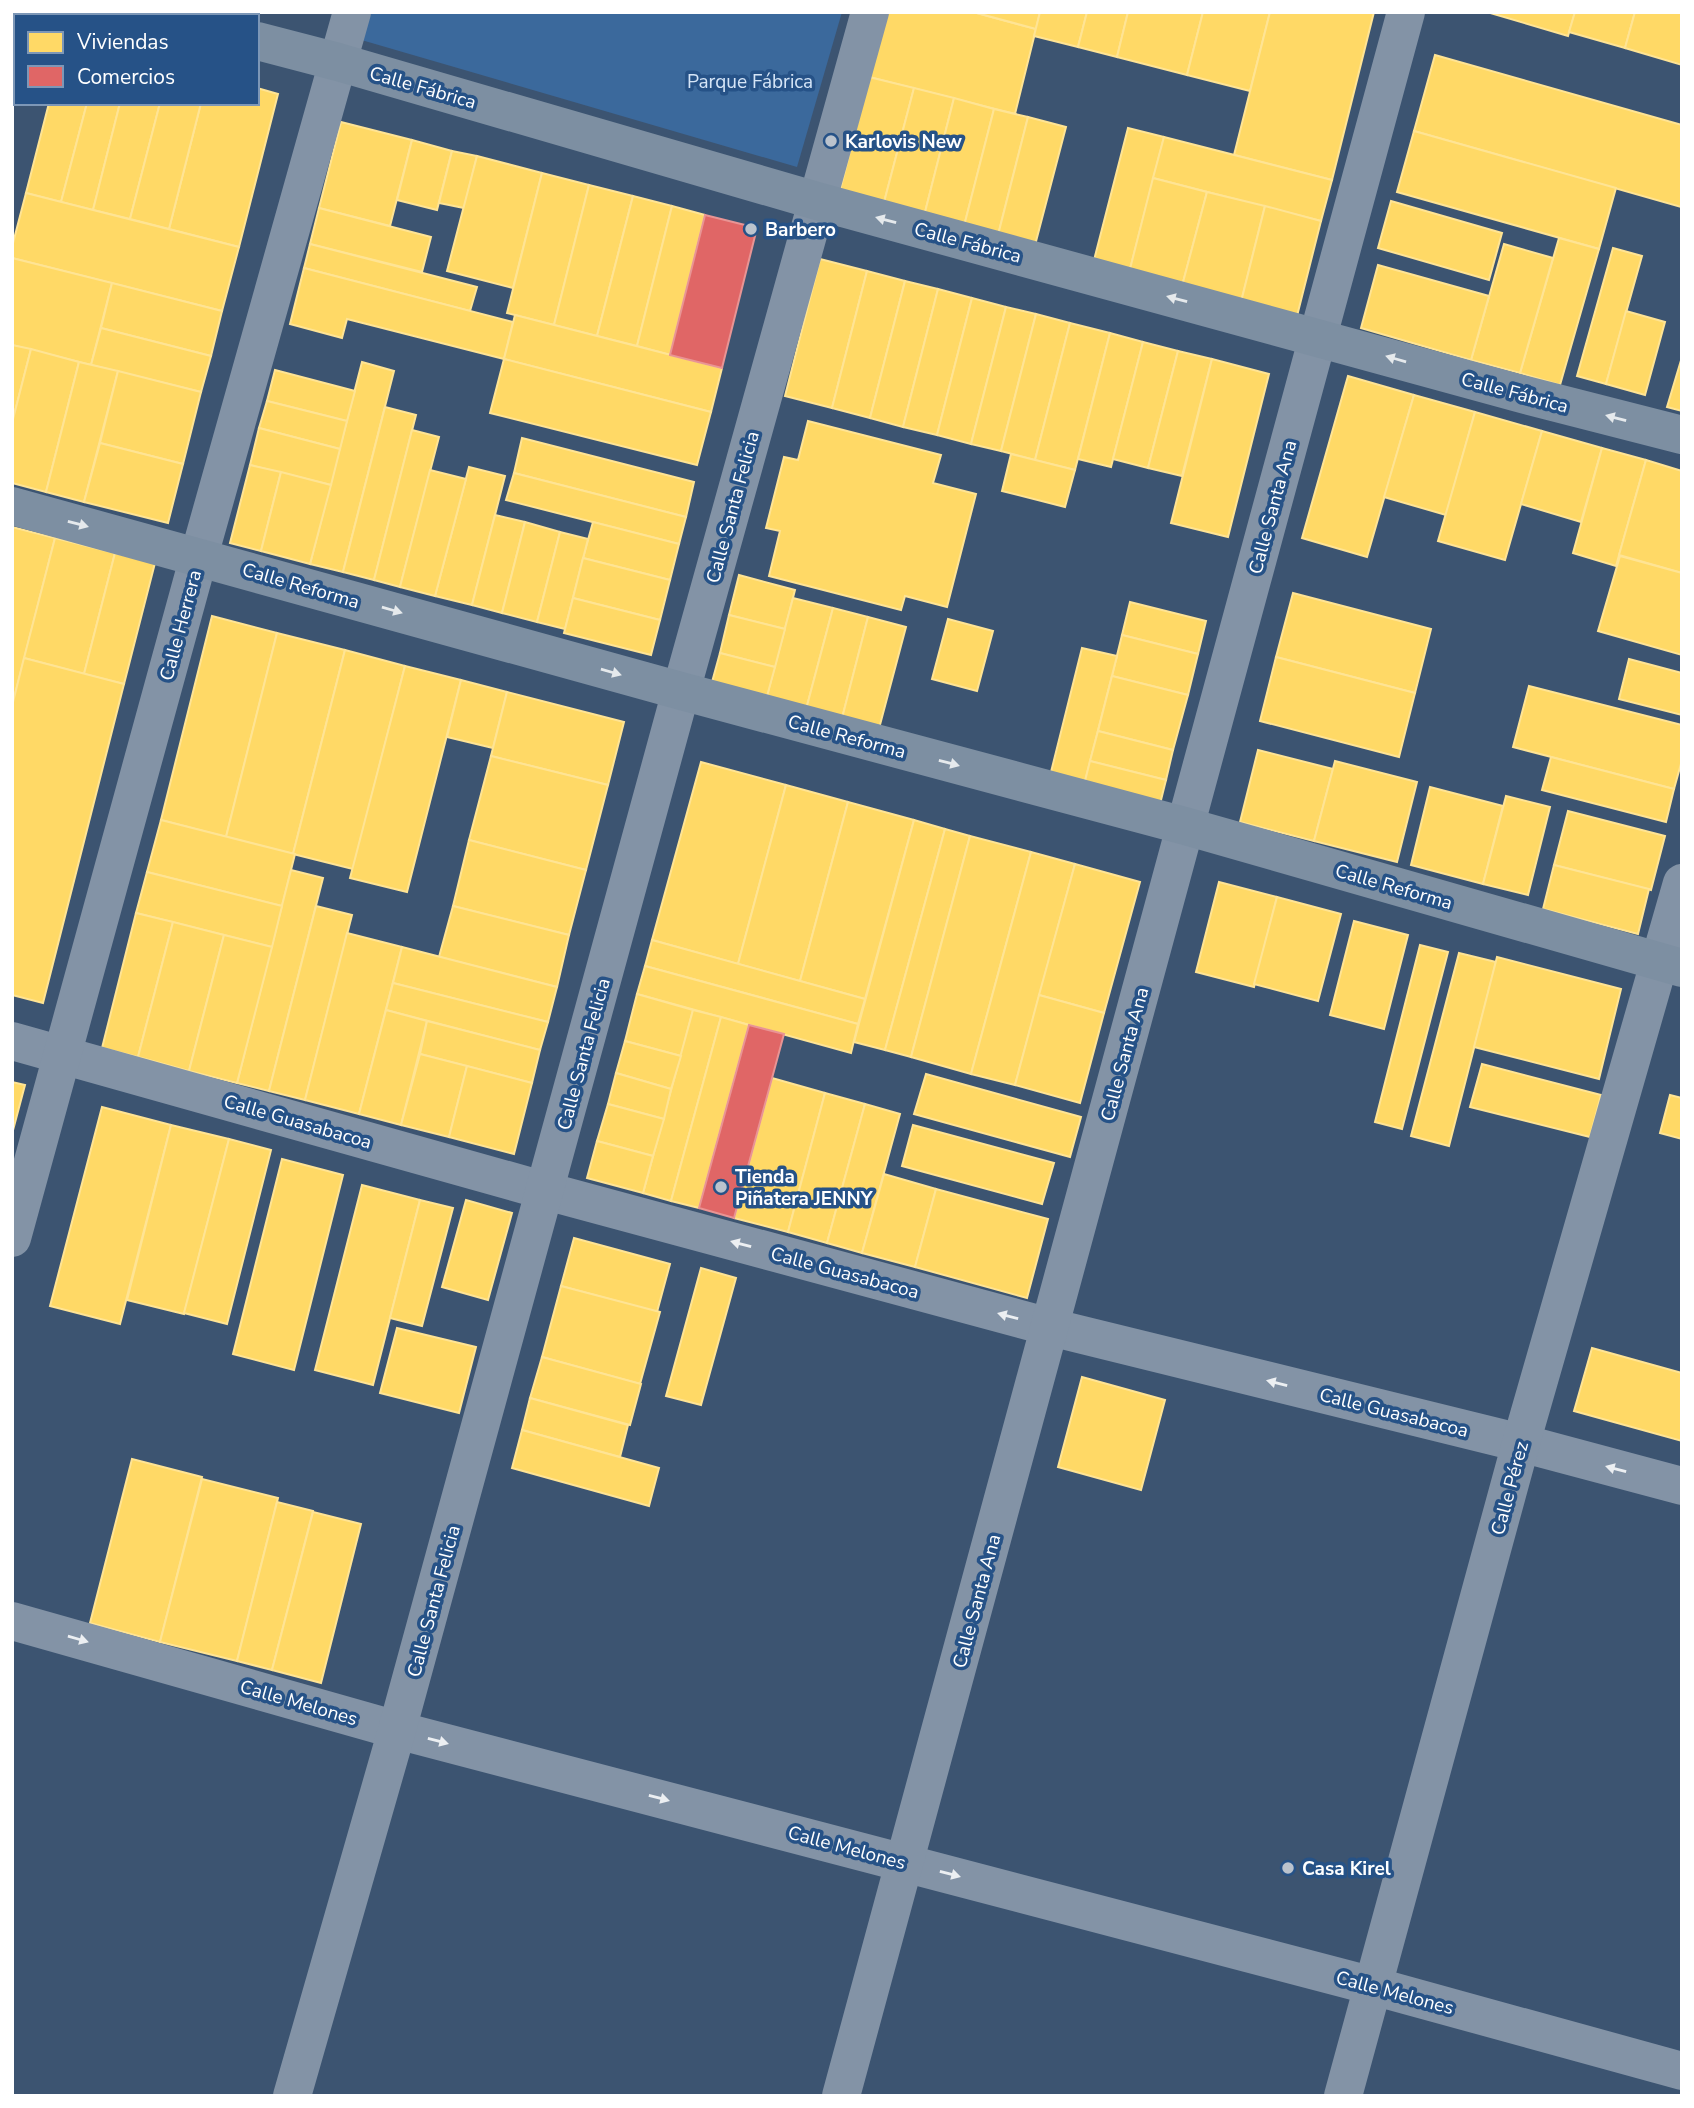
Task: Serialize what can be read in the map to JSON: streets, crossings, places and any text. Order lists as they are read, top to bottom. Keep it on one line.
{"streets":{"street":["Calle Fábrica","Calle Santa Felicia","Calle Santa Ana","Calle Reforma","Calle Herrera","Calle Guasabacoa","Calle Pérez","Calle Melones"]},"crossings":[["Calle Fábrica","Calle Santa Felicia"],["Calle Fábrica","Calle Santa Ana"],["Calle Fábrica","Calle Herrera"],["Calle Santa Felicia","Calle Reforma"],["Calle Santa Felicia","Calle Guasabacoa"],["Calle Santa Felicia","Calle Melones"],["Calle Santa Ana","Calle Reforma"],["Calle Santa Ana","Calle Guasabacoa"],["Calle Santa Ana","Calle Melones"],["Calle Reforma","Calle Herrera"],["Calle Reforma","Calle Pérez"],["Calle Herrera","Calle Guasabacoa"],["Calle Guasabacoa","Calle Pérez"],["Calle Pérez","Calle Melones"]],"one_way":["Calle Fábrica","Calle Reforma","Calle Guasabacoa","Calle Melones"],"parks":["Parque Fábrica"],"places":["Karlovis New","Barbero","Tienda Piñatera JENNY","Casa Kirel"],"legend":["Viviendas","Comercios"]}
